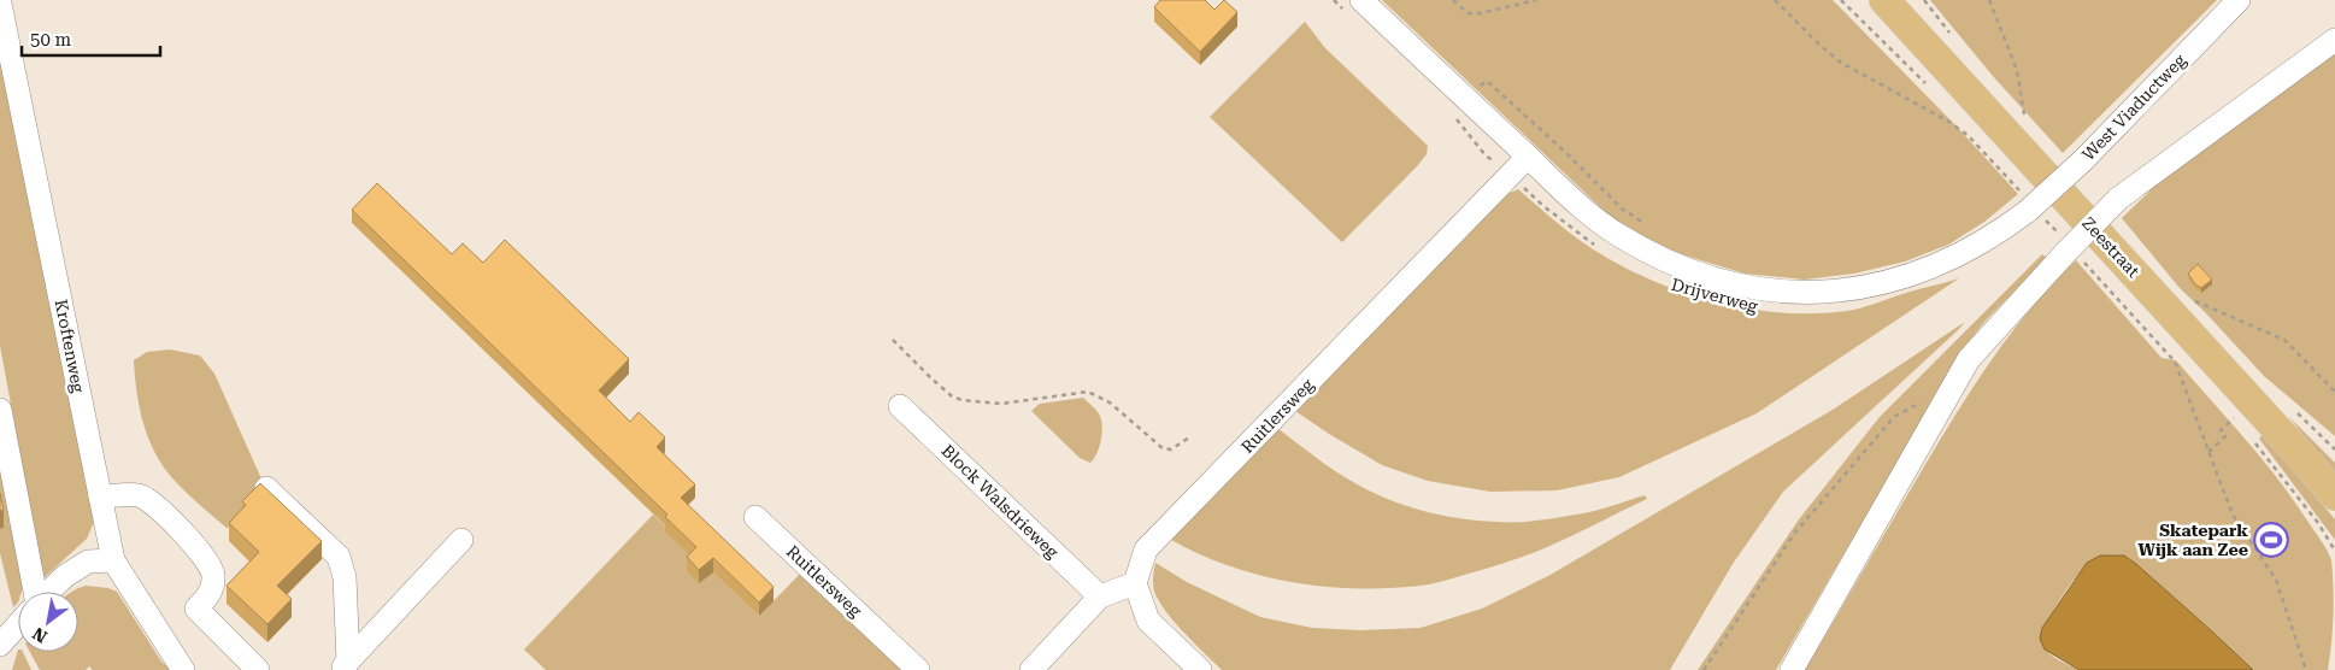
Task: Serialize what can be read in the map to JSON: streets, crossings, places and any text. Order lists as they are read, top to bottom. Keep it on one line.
{"streets":{"main road":["Zeestraat"],"lane":["West Viaductweg","Drijverweg","Kroftenweg","Ruitlersweg","Block Walsdrieweg"]},"crossings":[["West Viaductweg","Drijverweg"],["Drijverweg","Ruitlersweg"]],"places":{"sports":["Skatepark Wijk aan Zee"]},"scale_bar":"50 m","north":"bottom left"}
